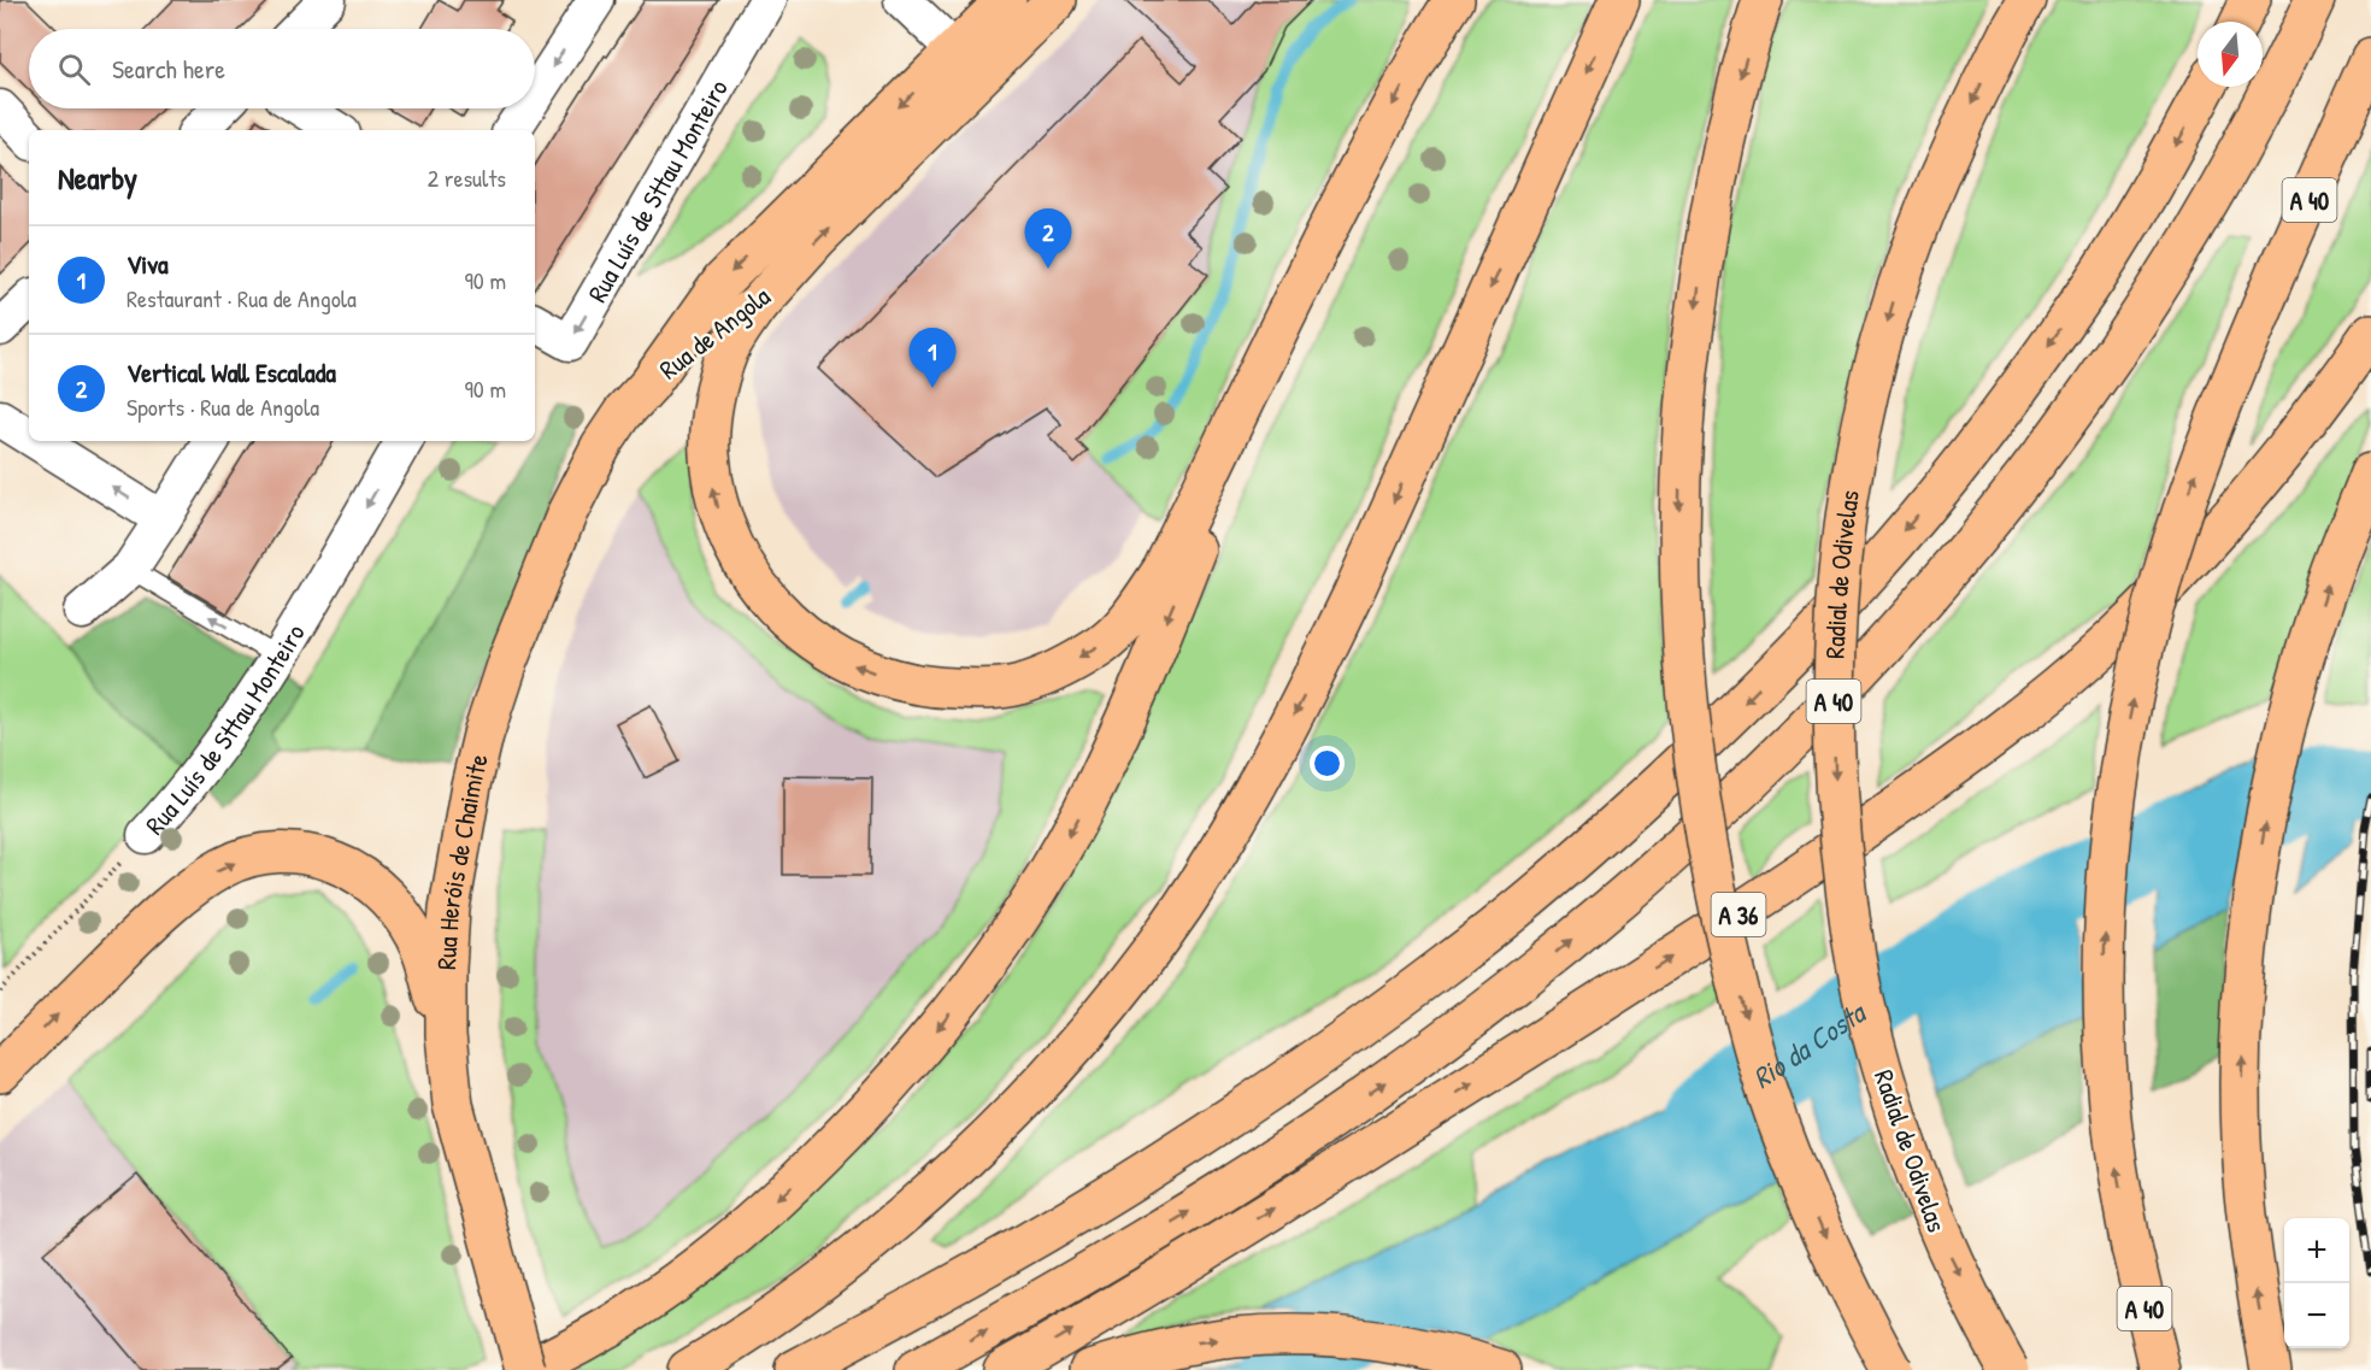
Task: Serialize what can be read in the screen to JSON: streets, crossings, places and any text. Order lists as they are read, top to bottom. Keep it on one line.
{"streets":{"main road":["A 40","Rua de Angola","Radial de Odivelas","Rua Heróis de Chaimite","A 36"],"street":["Rua Luís de Sttau Monteiro"]},"crossings":[["Rua de Angola","Rua Heróis de Chaimite"]],"water":["Rio da Costa"],"north":"bottom","page":{"search":"Search here","heading":["Nearby","2 results"],"pins":["2","1"],"list":[{"mark":"1","name":"Viva","note":"Restaurant · Rua de Angola","value":"90 m"},{"mark":"2","name":"Vertical Wall Escalada","note":"Sports · Rua de Angola","value":"90 m"}],"map_buttons":["+","−"]}}
